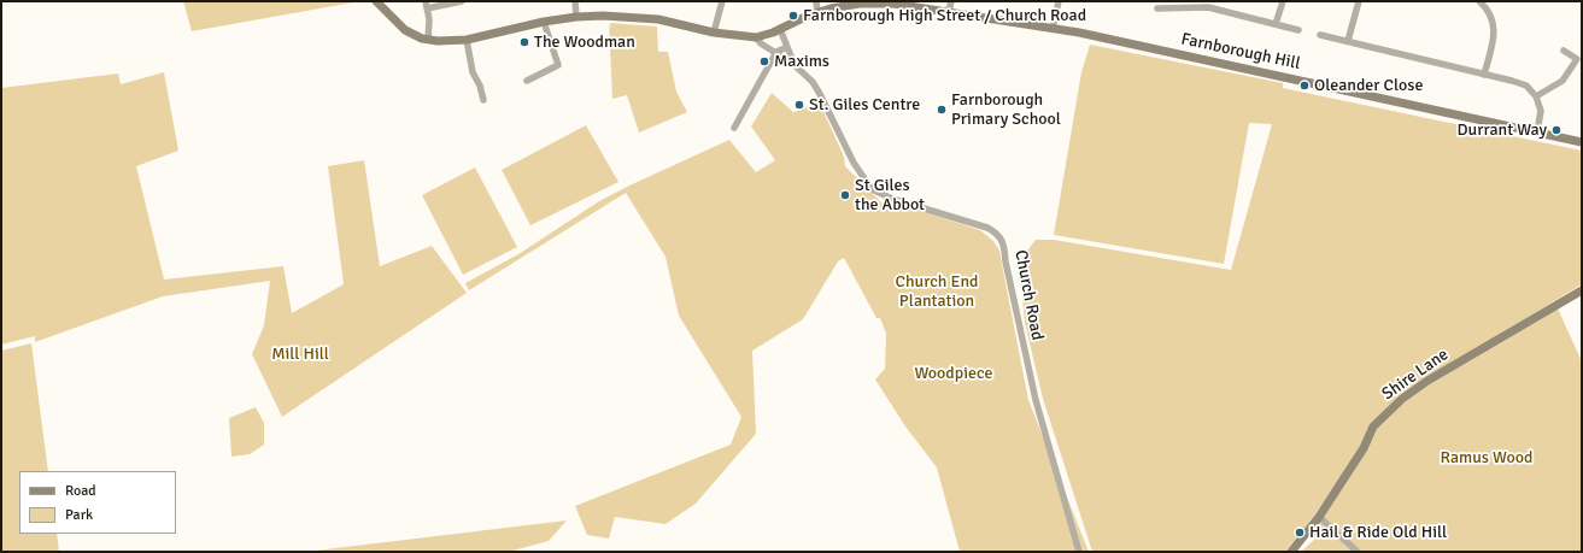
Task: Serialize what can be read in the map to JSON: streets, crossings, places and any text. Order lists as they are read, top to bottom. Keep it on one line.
{"streets":{"main road":["Farnborough Hill","Shire Lane"],"street":["Church Road"]},"crossings":[["Farnborough Hill","Church Road"]],"parks":["Church End Plantation","Mill Hill","Woodpiece","Ramus Wood"],"places":["Farnborough High Street / Church Road","The Woodman","Maxims","Oleander Close","St. Giles Centre","Farnborough Primary School","Durrant Way","St Giles the Abbot","Hail & Ride Old Hill"],"legend":["Road","Park"]}
